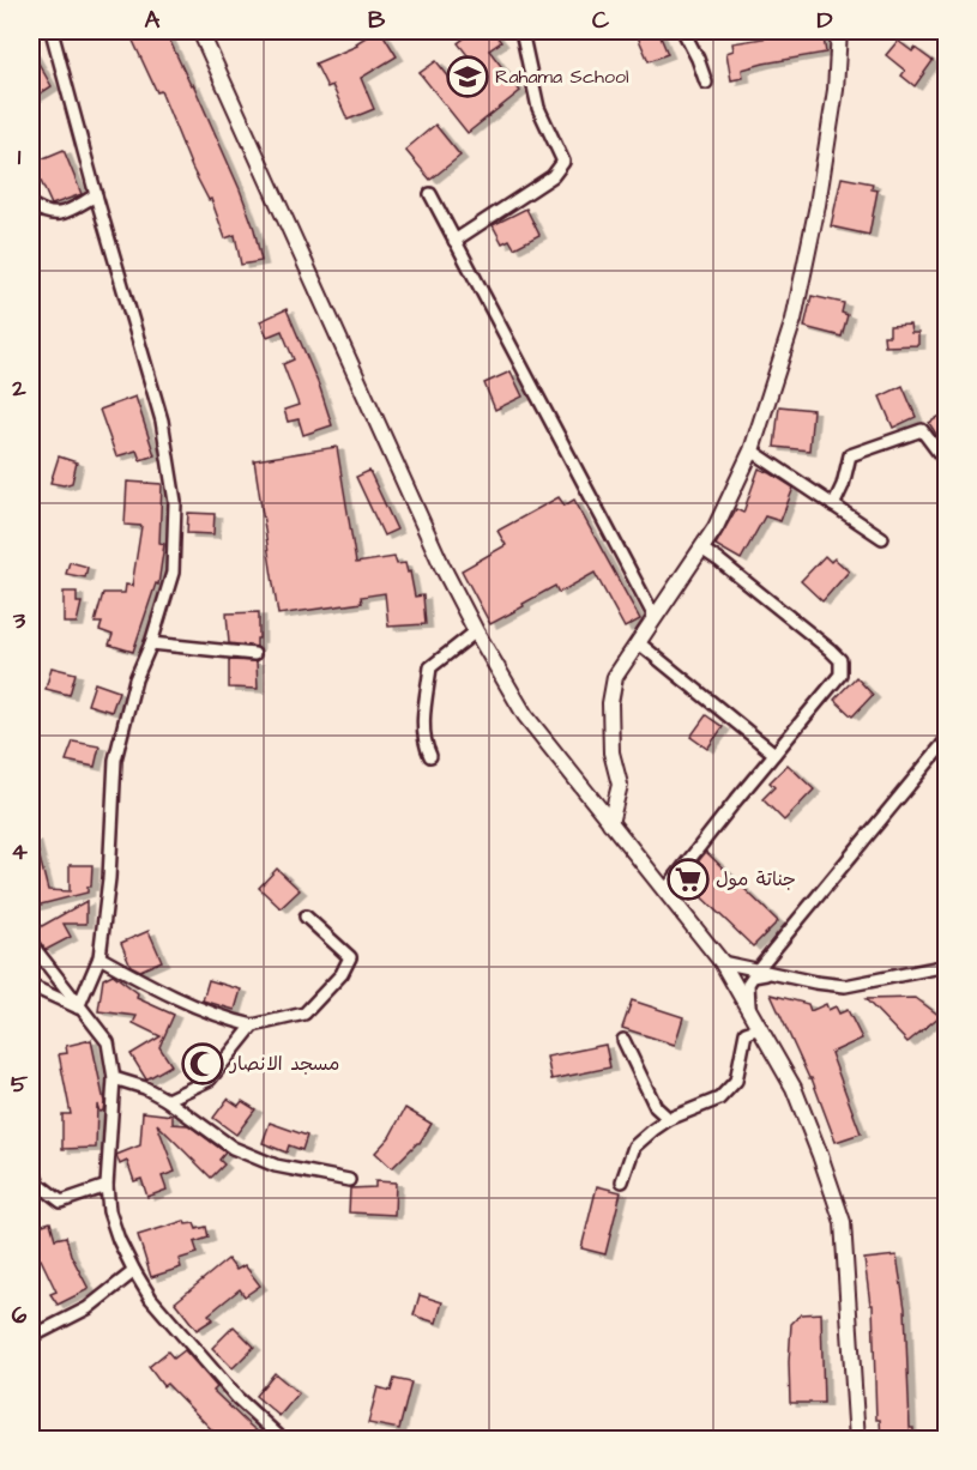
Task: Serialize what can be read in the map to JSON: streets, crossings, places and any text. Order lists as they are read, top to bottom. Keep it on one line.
{"places":{"school or university":["Rahama School"],"supermarket":["جناتة مول"],"mosque":["مسجد الانصار"]},"grid":{"columns":["A","B","C","D"],"rows":["1","2","3","4","5","6"]}}
